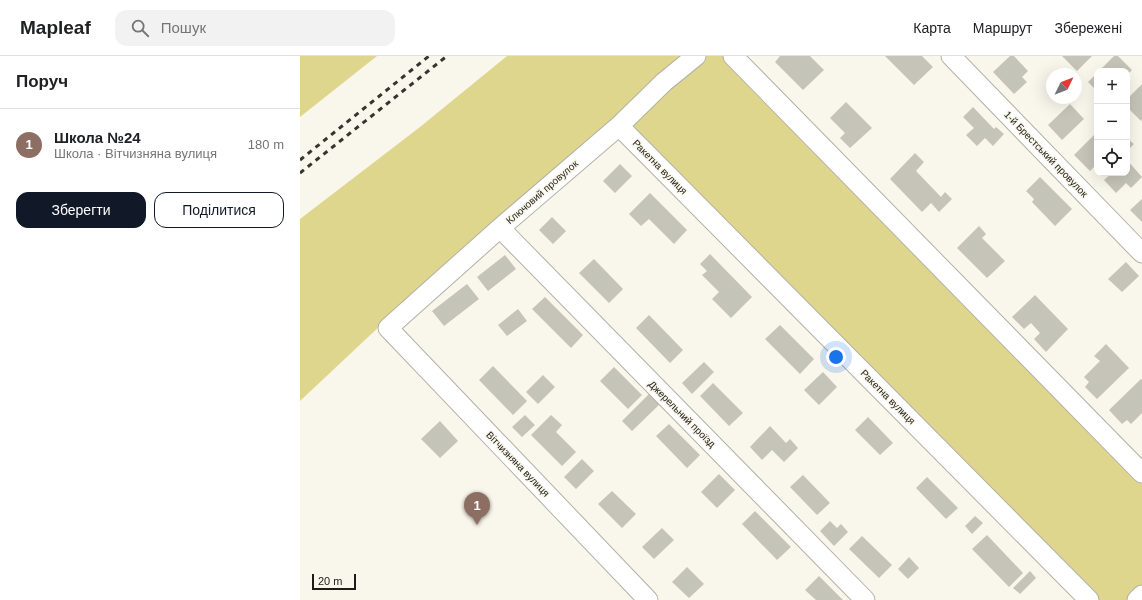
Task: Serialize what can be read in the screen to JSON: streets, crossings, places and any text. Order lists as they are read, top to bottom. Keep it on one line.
{"streets":{"street":["1-й Брестський провулок","Ракетна вулиця","Ключовий провулок","Джерельний проїзд","Вітчизняна вулиця"]},"crossings":[["Ракетна вулиця","Ключовий провулок"],["Ключовий провулок","Джерельний проїзд"],["Ключовий провулок","Вітчизняна вулиця"]],"scale_bar":"20 m","north":"top right","page":{"header":"Mapleaf","search":"Пошук","nav":["Карта","Маршрут","Збережені"],"heading":"Поруч","map_buttons":["+","−"],"list":[{"mark":"1","name":"Школа №24","note":"Школа · Вітчизняна вулиця","value":"180 m"}],"buttons":["Зберегти","Поділитися"],"pins":"1","scale":"20 m"}}
